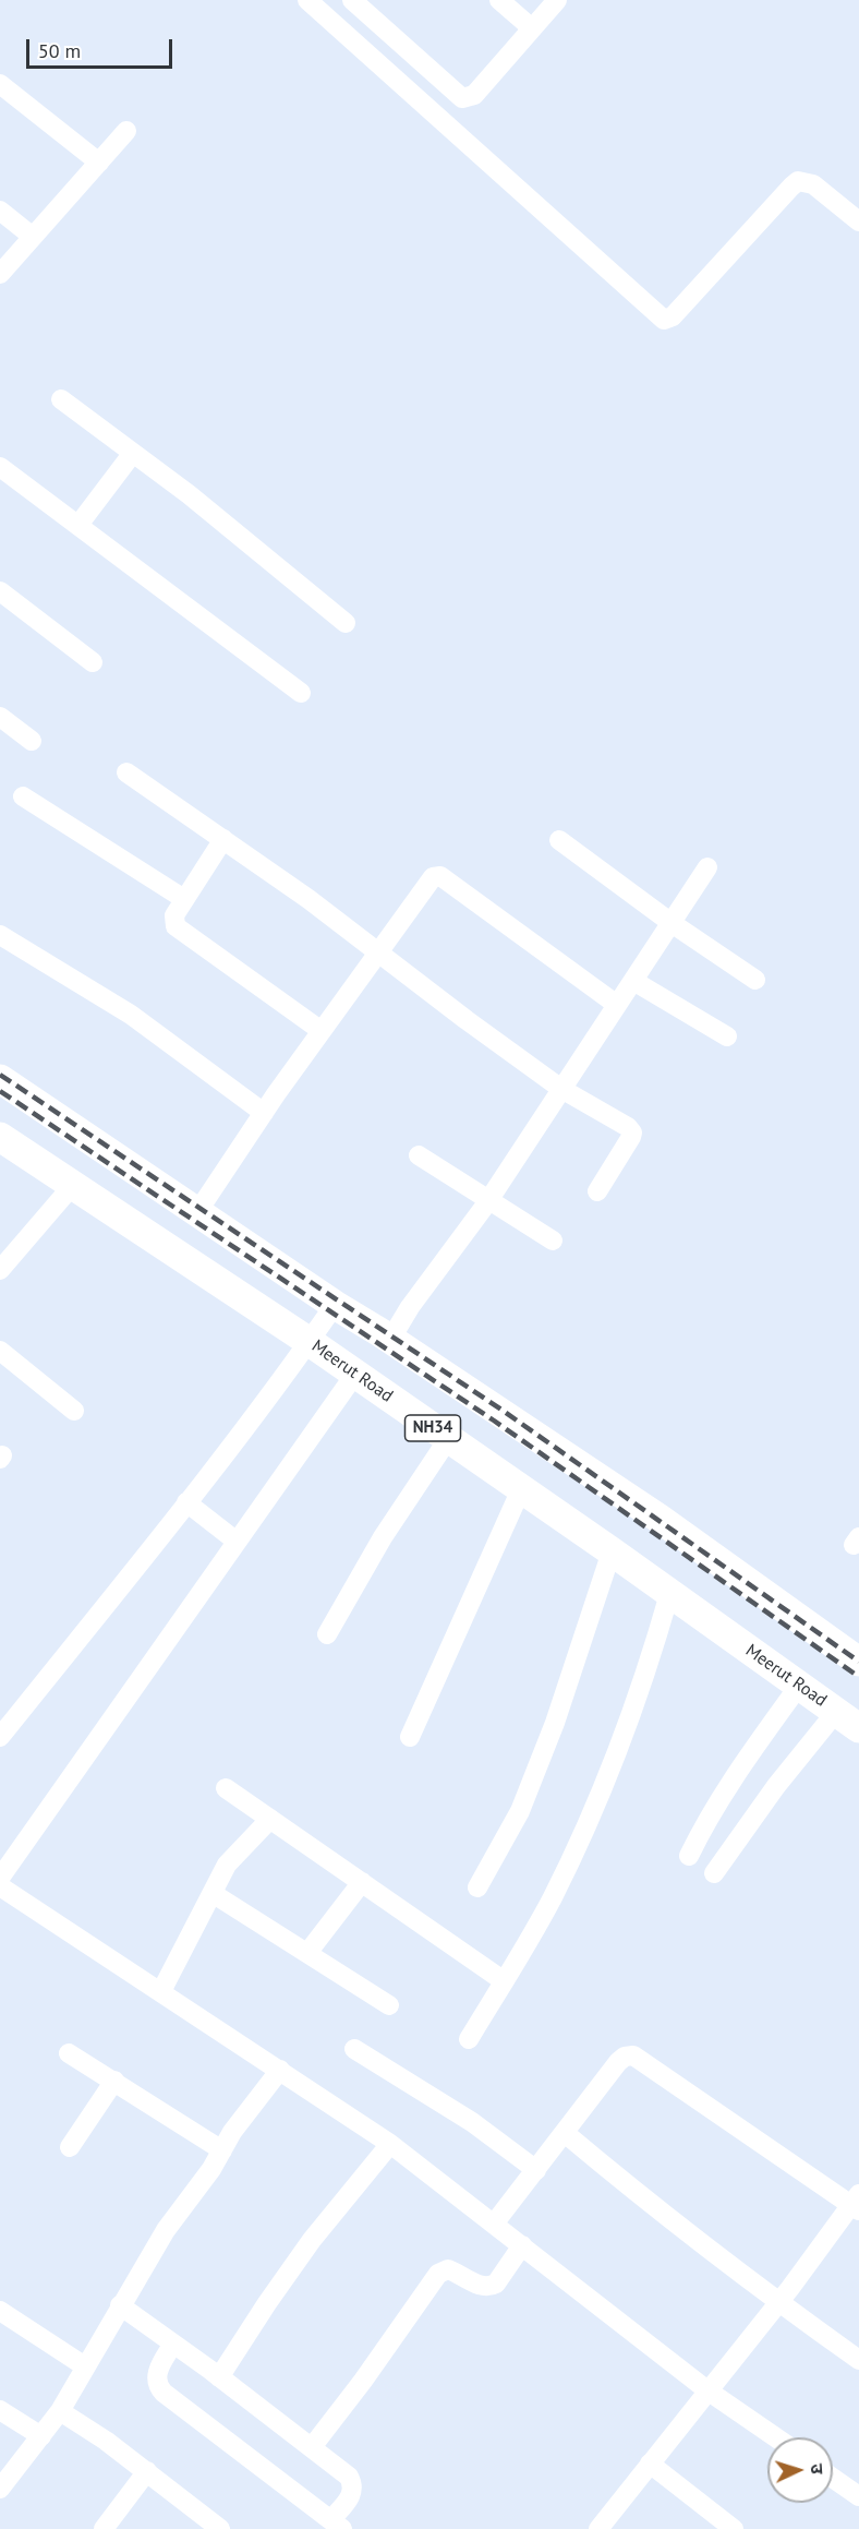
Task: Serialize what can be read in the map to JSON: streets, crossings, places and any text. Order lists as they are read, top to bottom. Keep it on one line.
{"streets":{"highway":["Meerut Road","NH34"]},"scale_bar":"50 m","north":"right"}
